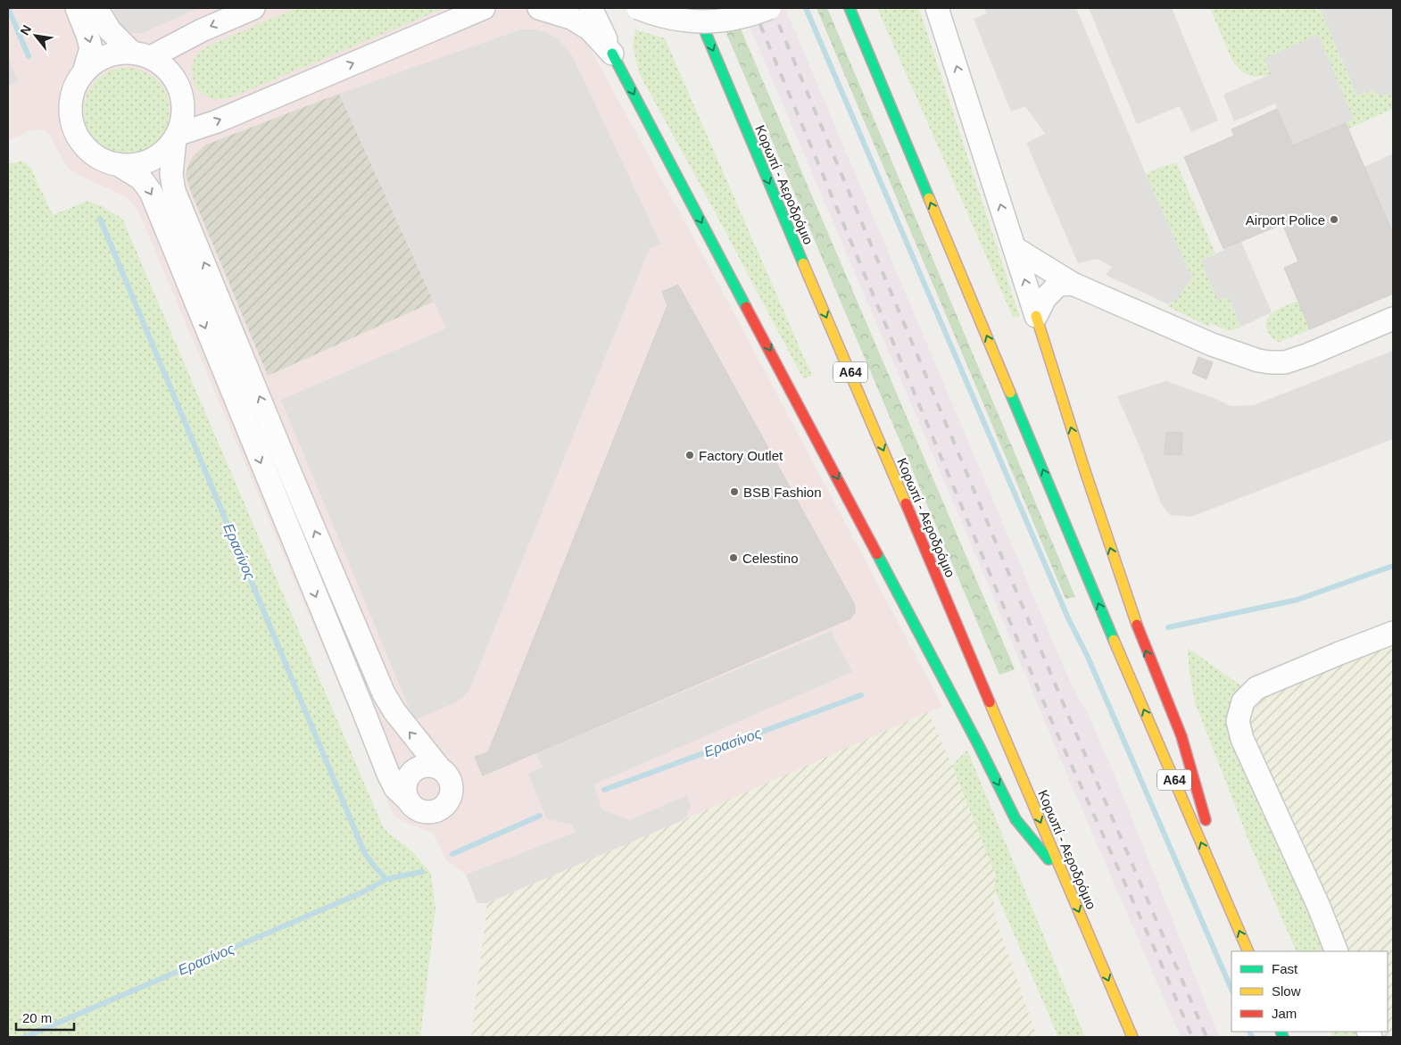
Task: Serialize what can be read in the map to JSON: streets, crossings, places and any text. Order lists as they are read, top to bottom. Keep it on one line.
{"streets":{"highway":["Κορωπί - Αεροδρόμιο","Α64"]},"water":["Ερασίνος"],"places":["Airport Police","Factory Outlet","BSB Fashion","Celestino"],"legend":["Fast","Slow","Jam"],"scale_bar":"20 m","north":"top left"}
